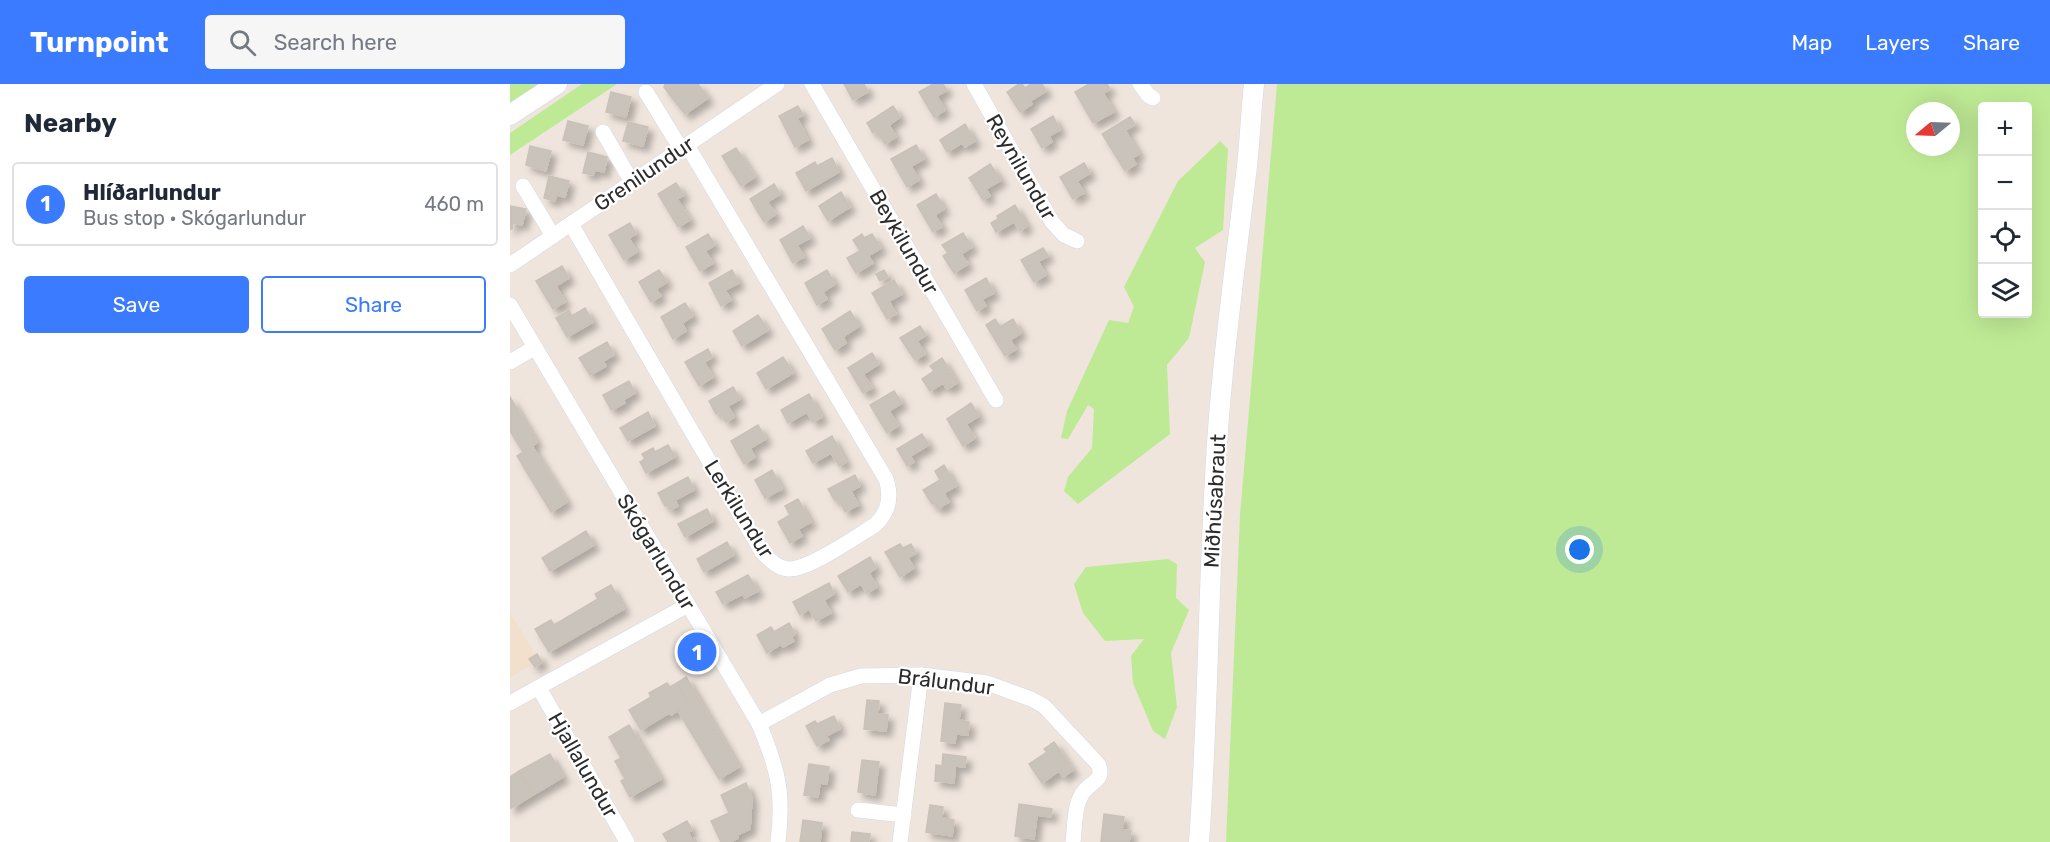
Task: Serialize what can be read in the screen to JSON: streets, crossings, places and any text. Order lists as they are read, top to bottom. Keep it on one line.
{"streets":{"street":["Reynilundur","Grenilundur","Beykilundur","Miðhúsabraut","Lerkilundur","Skógarlundur","Brálundur","Hjallalundur"]},"crossings":[["Grenilundur","Lerkilundur"],["Skógarlundur","Brálundur"]],"north":"left","page":{"header":"Turnpoint","search":"Search here","nav":["Map","Layers","Share"],"heading":"Nearby","map_buttons":["+","−"],"list":[{"mark":"1","name":"Hlíðarlundur","note":"Bus stop · Skógarlundur","value":"460 m"}],"buttons":["Save","Share"],"pins":"1"}}
